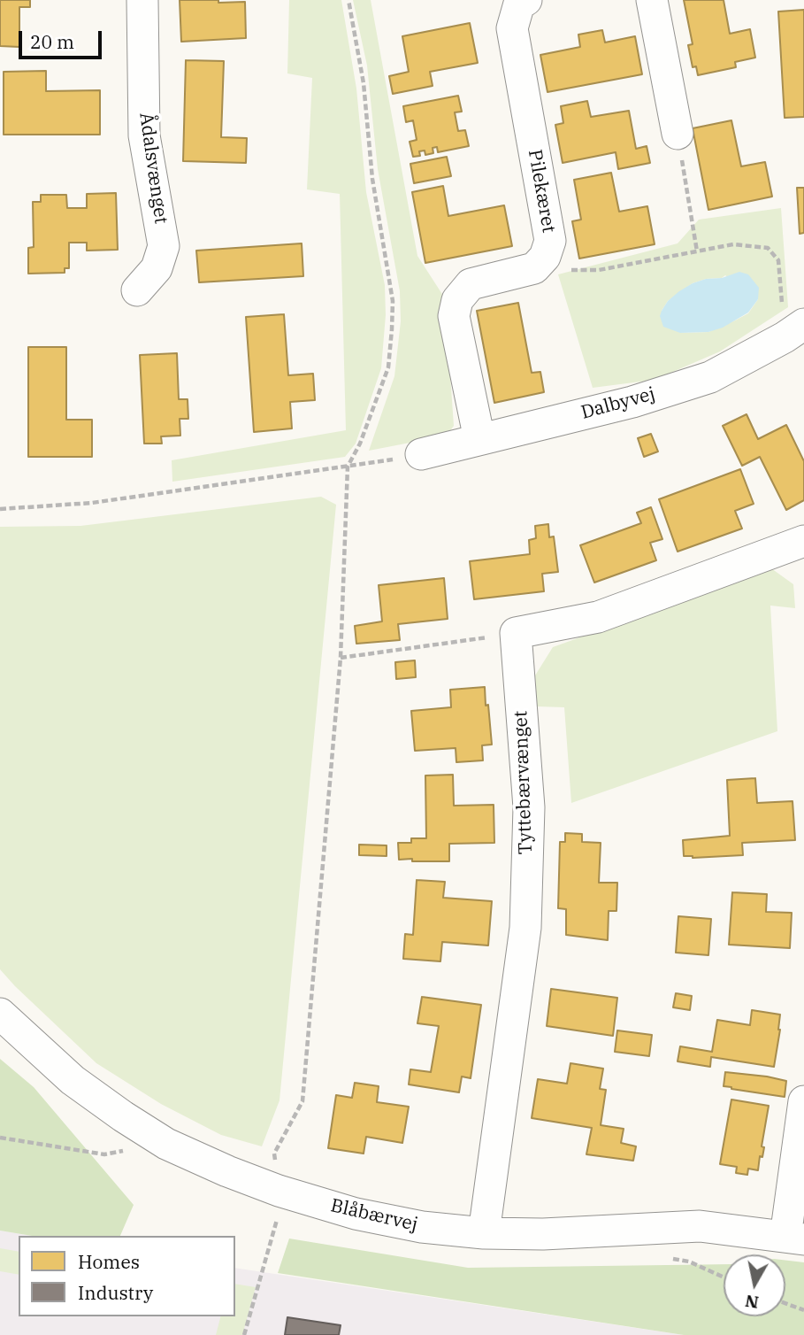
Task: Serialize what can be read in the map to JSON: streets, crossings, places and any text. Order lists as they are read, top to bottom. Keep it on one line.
{"streets":{"street":["Ådalsvænget","Pilekæret","Dalbyvej","Tyttebærvænget","Blåbærvej"]},"crossings":[["Pilekæret","Dalbyvej"],["Tyttebærvænget","Blåbærvej"]],"legend":["Homes","Industry"],"scale_bar":"20 m","north":"bottom"}
